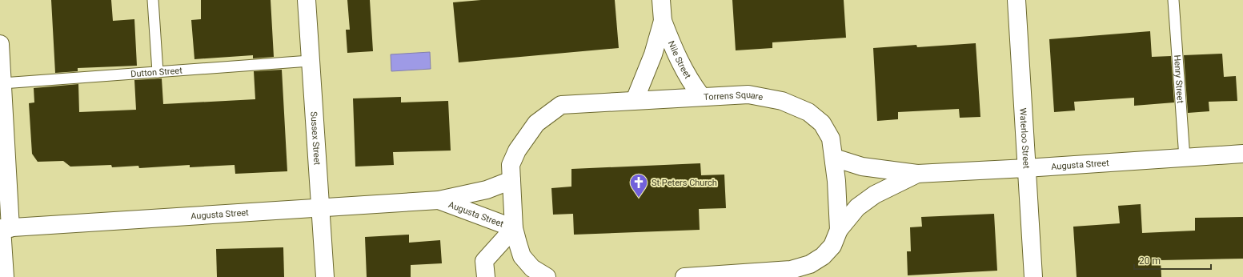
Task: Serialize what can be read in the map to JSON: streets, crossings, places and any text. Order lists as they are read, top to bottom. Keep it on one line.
{"streets":{"street":["Nile Street","Torrens Square","Sussex Street","Waterloo Street","Augusta Street"],"lane":["Dutton Street","Henry Street"]},"crossings":[["Nile Street","Torrens Square"],["Dutton Street","Sussex Street"],["Henry Street","Augusta Street"],["Torrens Square","Augusta Street"],["Sussex Street","Augusta Street"],["Waterloo Street","Augusta Street"]],"places":{"church":["St Peters Church"]},"scale_bar":"20 m"}
